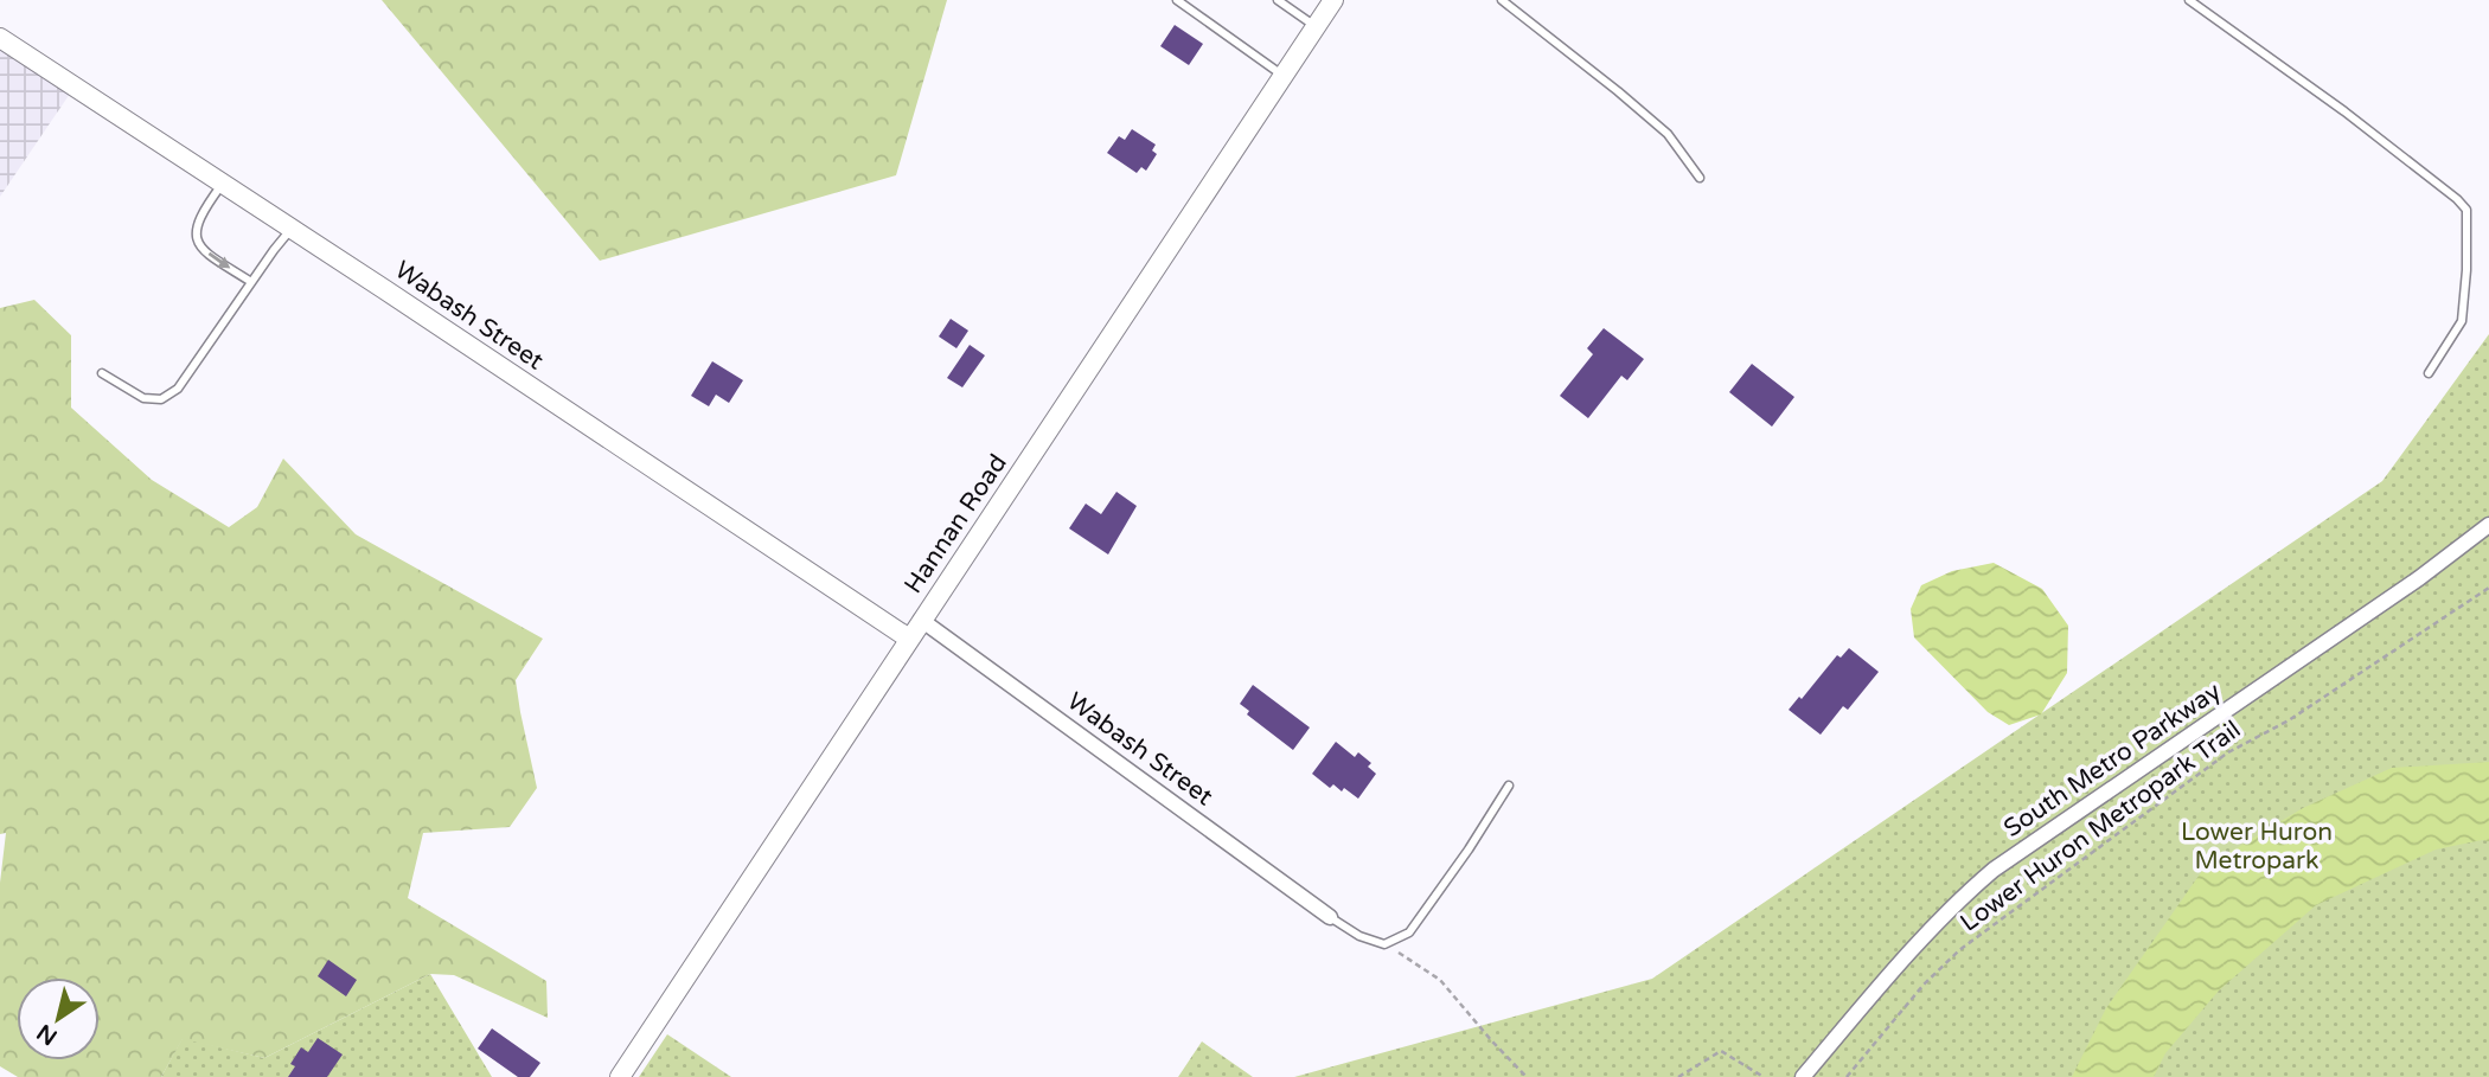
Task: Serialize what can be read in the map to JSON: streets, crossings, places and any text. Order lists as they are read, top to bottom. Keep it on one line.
{"streets":{"street":["Wabash Street","Hannan Road","South Metro Parkway"],"path":["Lower Huron Metropark Trail"]},"crossings":[["Wabash Street","Hannan Road"]],"parks":["Lower Huron Metropark"],"north":"bottom left"}
